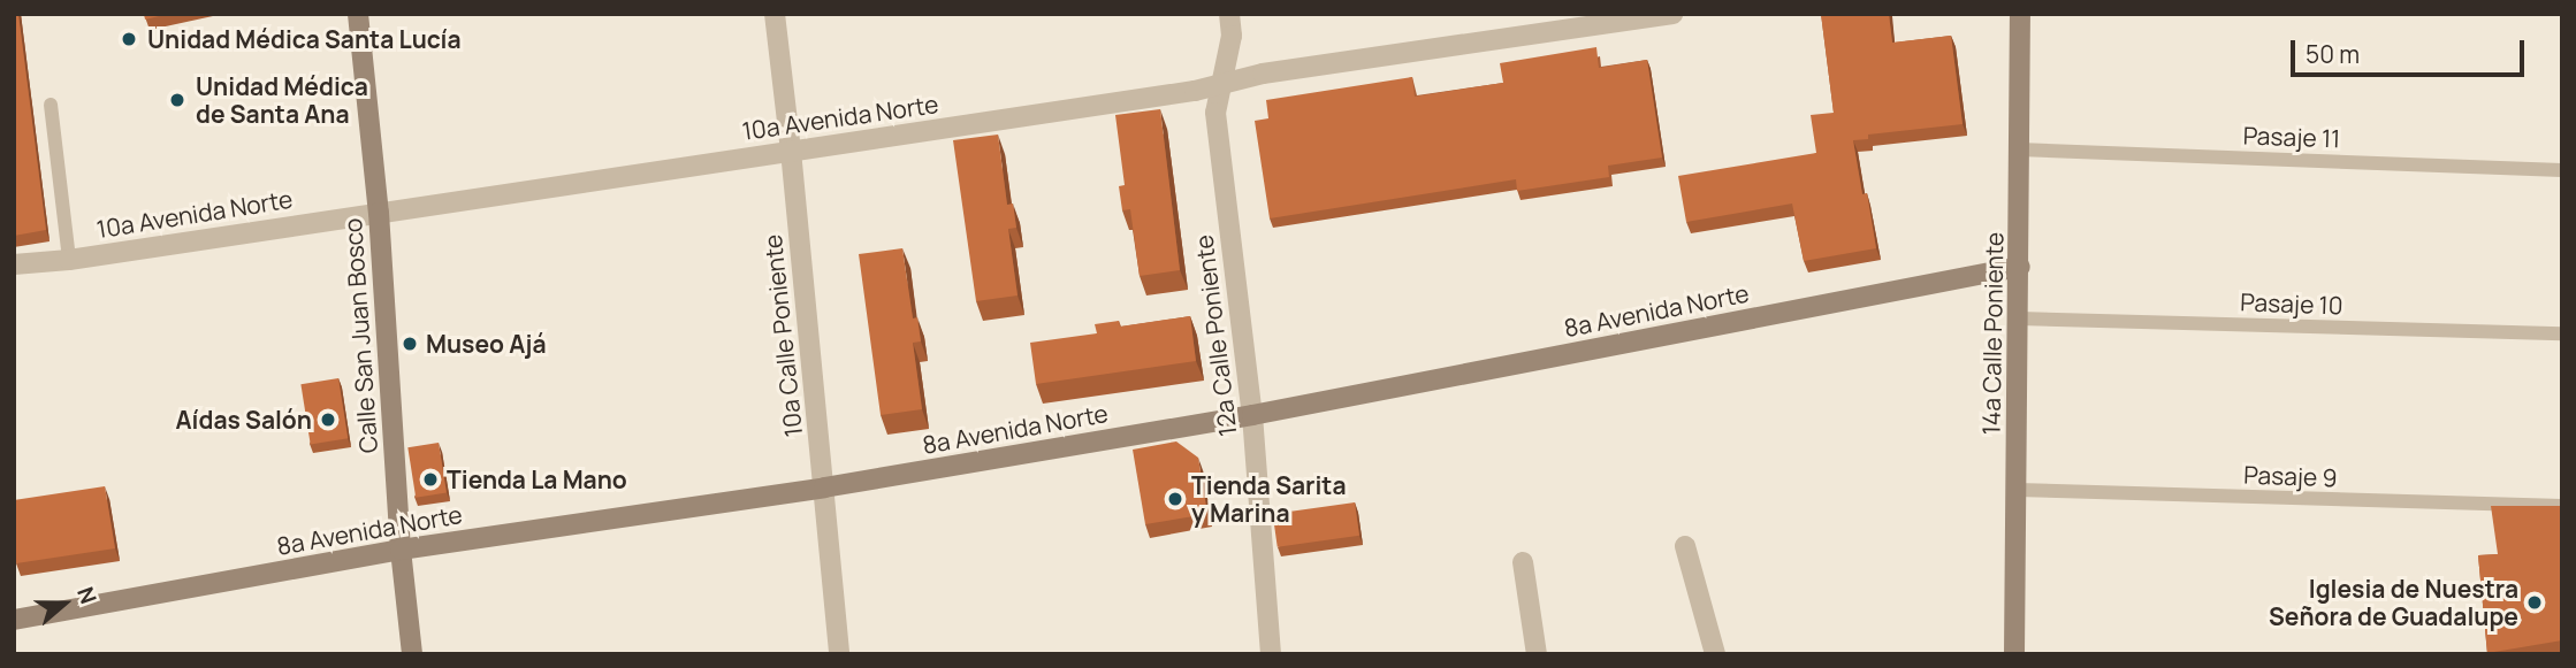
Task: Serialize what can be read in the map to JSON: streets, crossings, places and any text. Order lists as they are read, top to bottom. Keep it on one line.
{"streets":{"street":["10a Avenida Norte","8a Avenida Norte","14a Calle Poniente","Calle San Juan Bosco","10a Calle Poniente","12a Calle Poniente"],"lane":["Pasaje 11","Pasaje 10","Pasaje 9"]},"crossings":[["10a Avenida Norte","Calle San Juan Bosco"],["10a Avenida Norte","10a Calle Poniente"],["10a Avenida Norte","12a Calle Poniente"],["Pasaje 11","14a Calle Poniente"],["Pasaje 10","14a Calle Poniente"],["8a Avenida Norte","14a Calle Poniente"],["8a Avenida Norte","Calle San Juan Bosco"],["8a Avenida Norte","10a Calle Poniente"],["8a Avenida Norte","12a Calle Poniente"],["14a Calle Poniente","Pasaje 9"]],"places":["Unidad Médica Santa Lucía","Unidad Médica de Santa Ana","Museo Ajá","Aídas Salón","Tienda La Mano","Tienda Sarita y Marina","Iglesia de Nuestra Señora de Guadalupe"],"scale_bar":"50 m","north":"right"}
